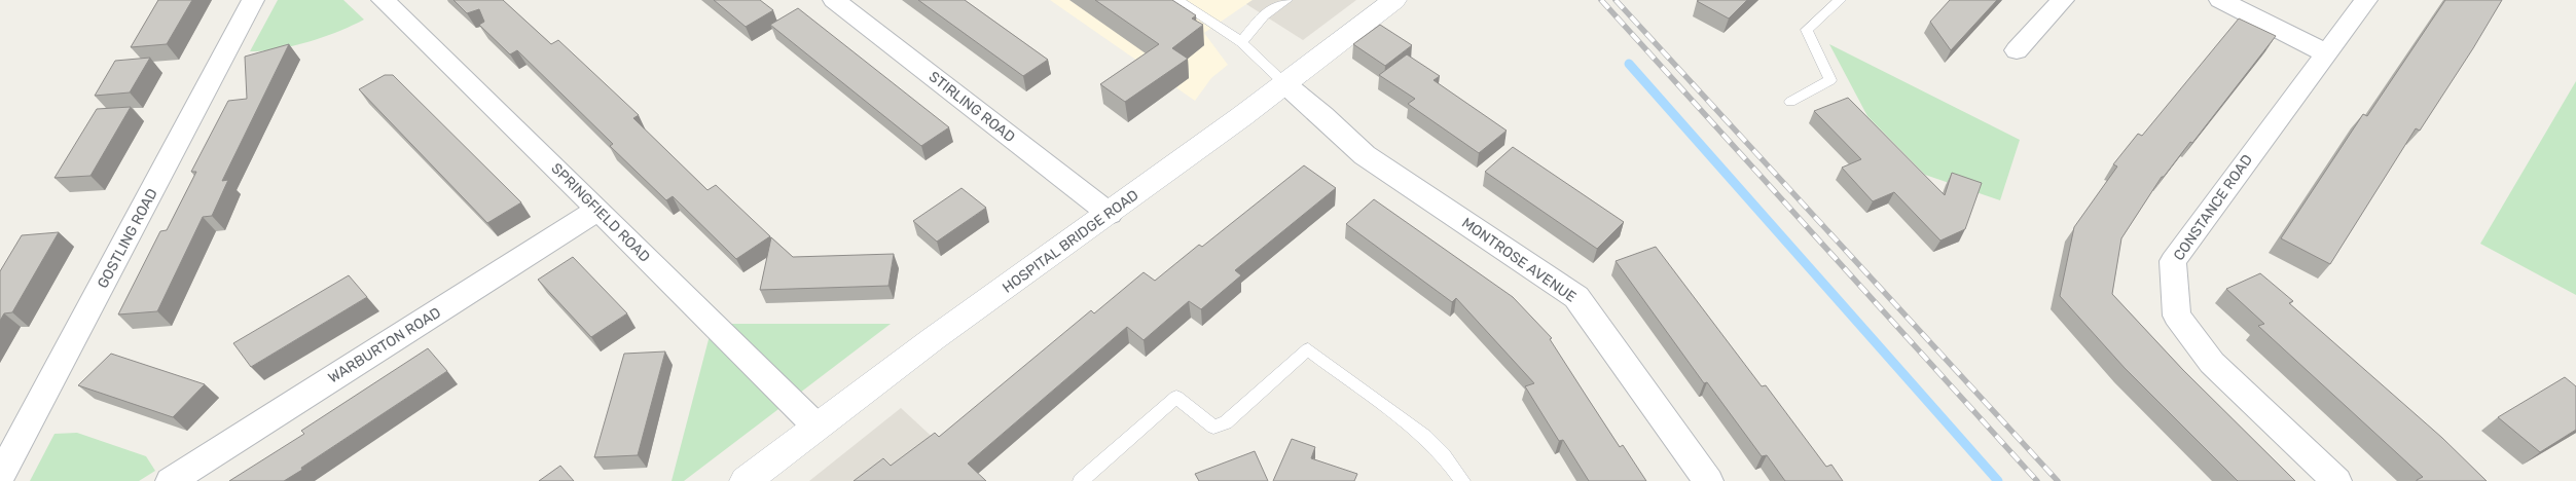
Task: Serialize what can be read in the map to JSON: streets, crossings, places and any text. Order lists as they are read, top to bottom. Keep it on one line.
{"streets":{"main road":["HOSPITAL BRIDGE ROAD"],"street":["STIRLING ROAD","CONSTANCE ROAD","SPRINGFIELD ROAD","GOSTLING ROAD","MONTROSE AVENUE","WARBURTON ROAD"]},"crossings":[["STIRLING ROAD","HOSPITAL BRIDGE ROAD"],["SPRINGFIELD ROAD","HOSPITAL BRIDGE ROAD"],["SPRINGFIELD ROAD","WARBURTON ROAD"],["HOSPITAL BRIDGE ROAD","MONTROSE AVENUE"]]}
